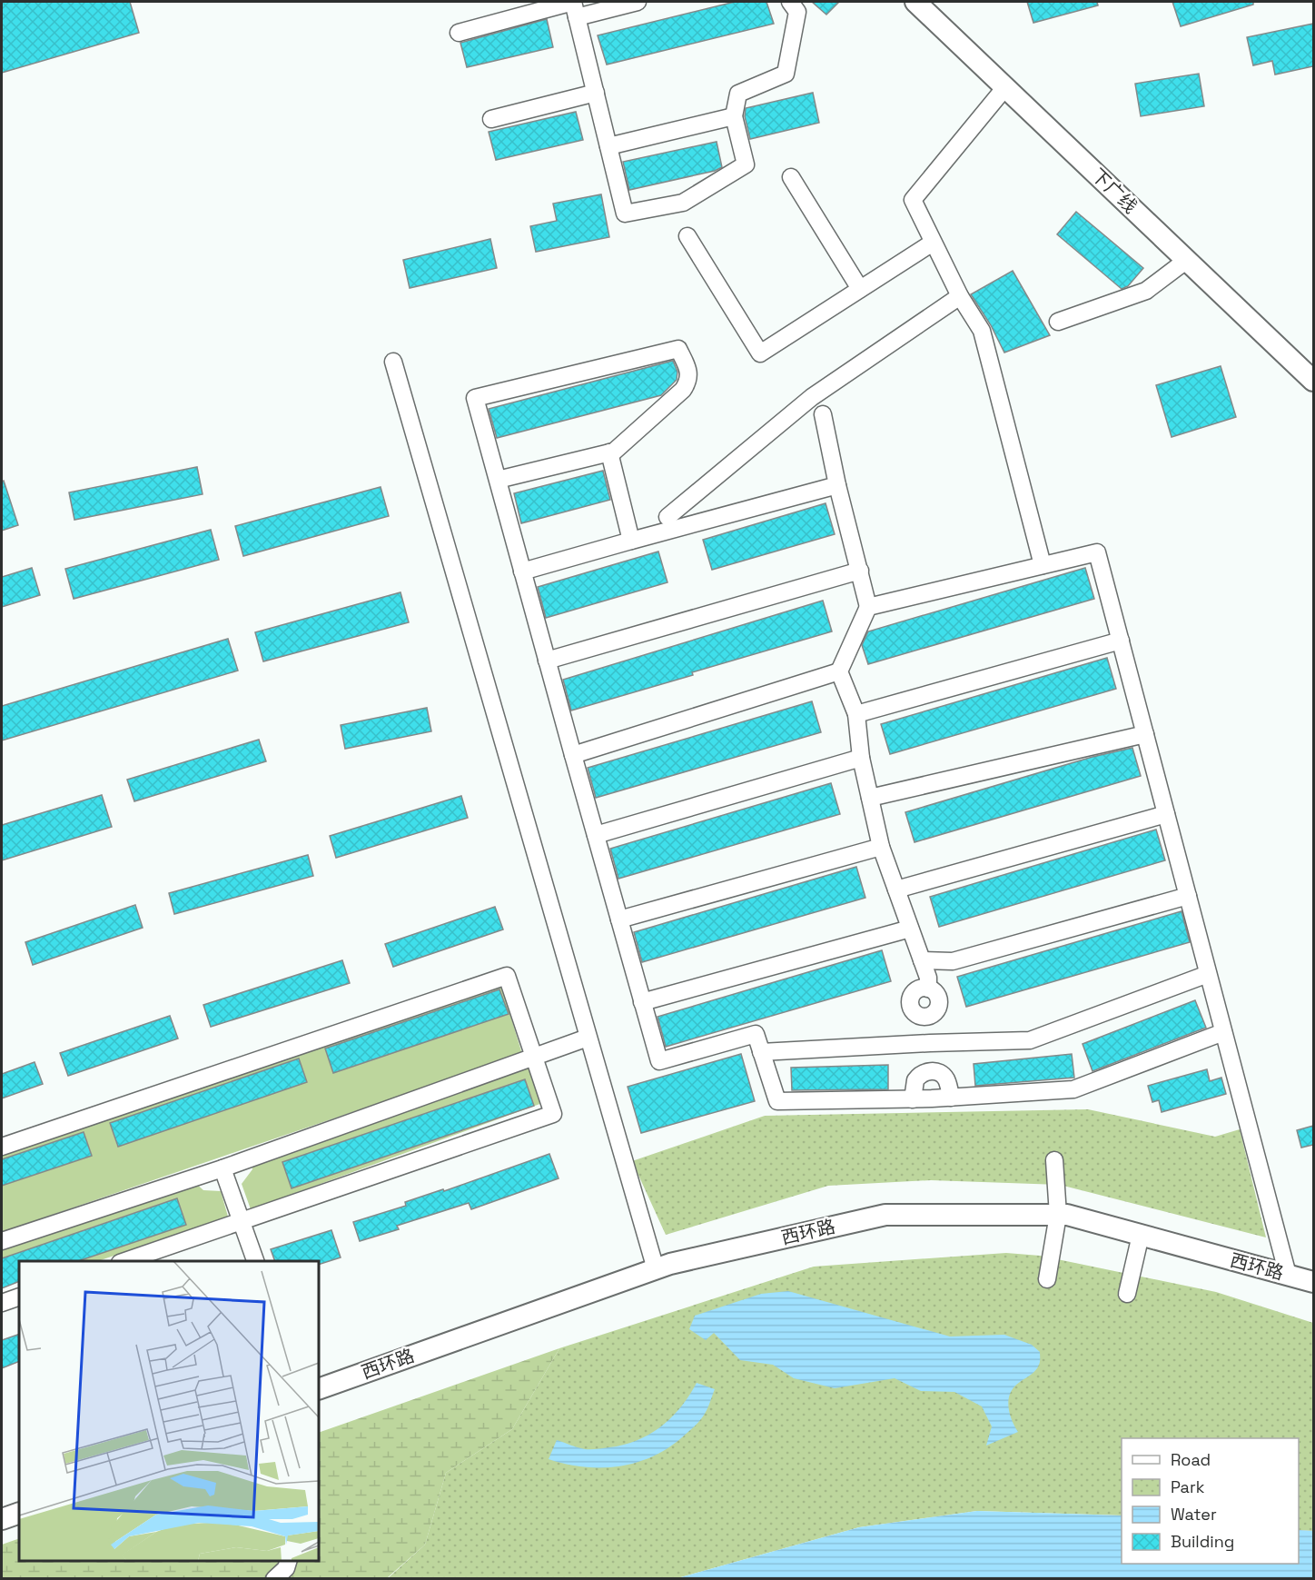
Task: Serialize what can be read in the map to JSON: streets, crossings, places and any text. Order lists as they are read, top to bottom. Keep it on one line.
{"streets":{"main road":["下广线","西环路"]},"legend":["Road","Park","Water","Building"]}
